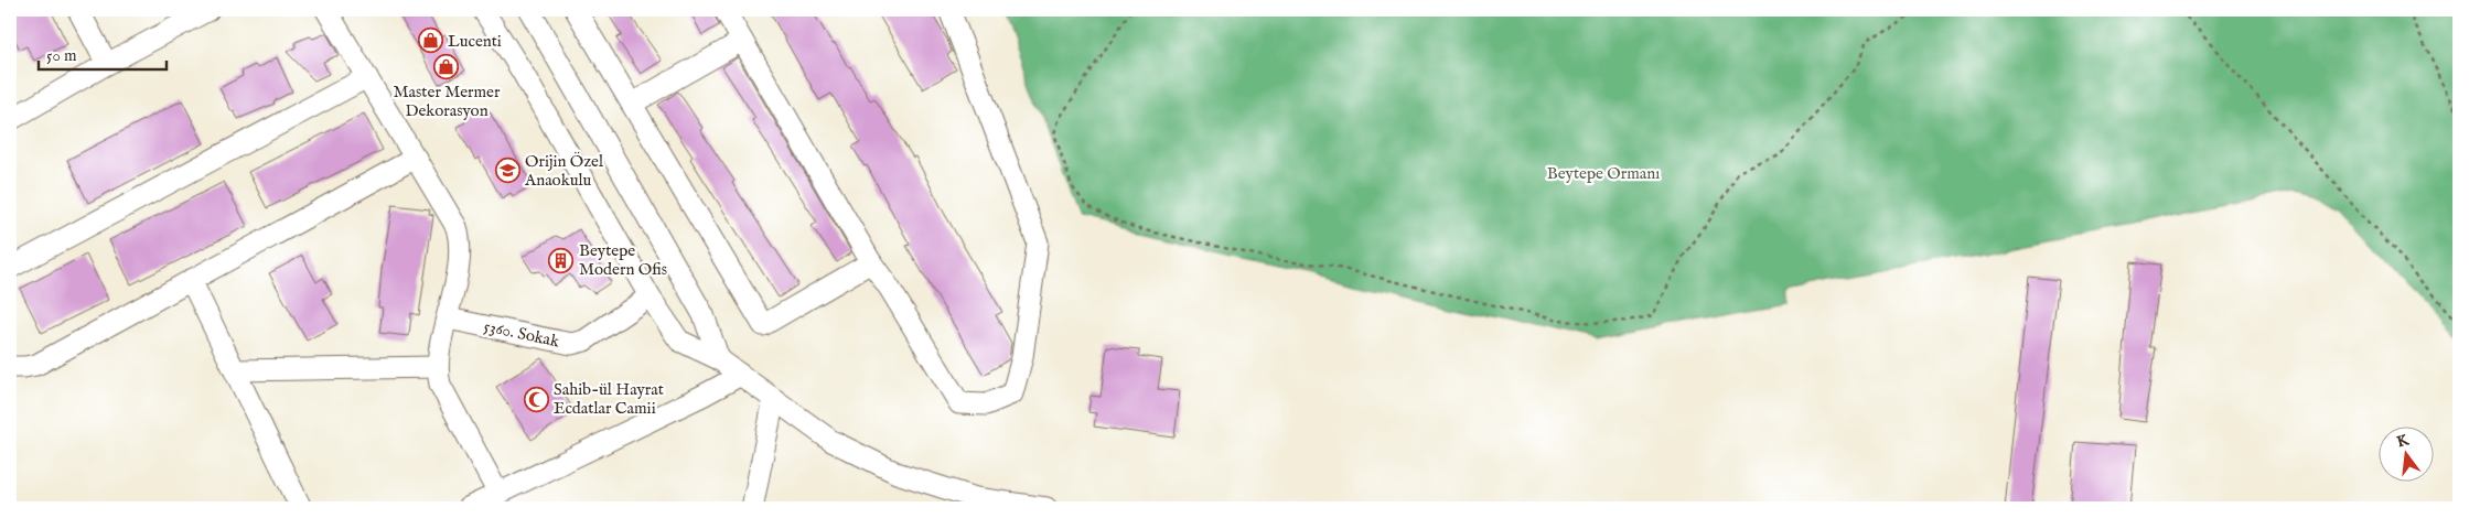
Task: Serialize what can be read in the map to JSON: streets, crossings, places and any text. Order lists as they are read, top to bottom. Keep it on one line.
{"streets":{"street":["5360. Sokak"]},"parks":["Beytepe Ormanı"],"places":{"shop":["Lucenti","Master Mermer Dekorasyon"],"school or university":["Orijin Özel Anaokulu"],"building":["Beytepe Modern Ofis"],"mosque":["Sahib-ül Hayrat Ecdatlar Camii"]},"scale_bar":"50 m","north":"top"}
